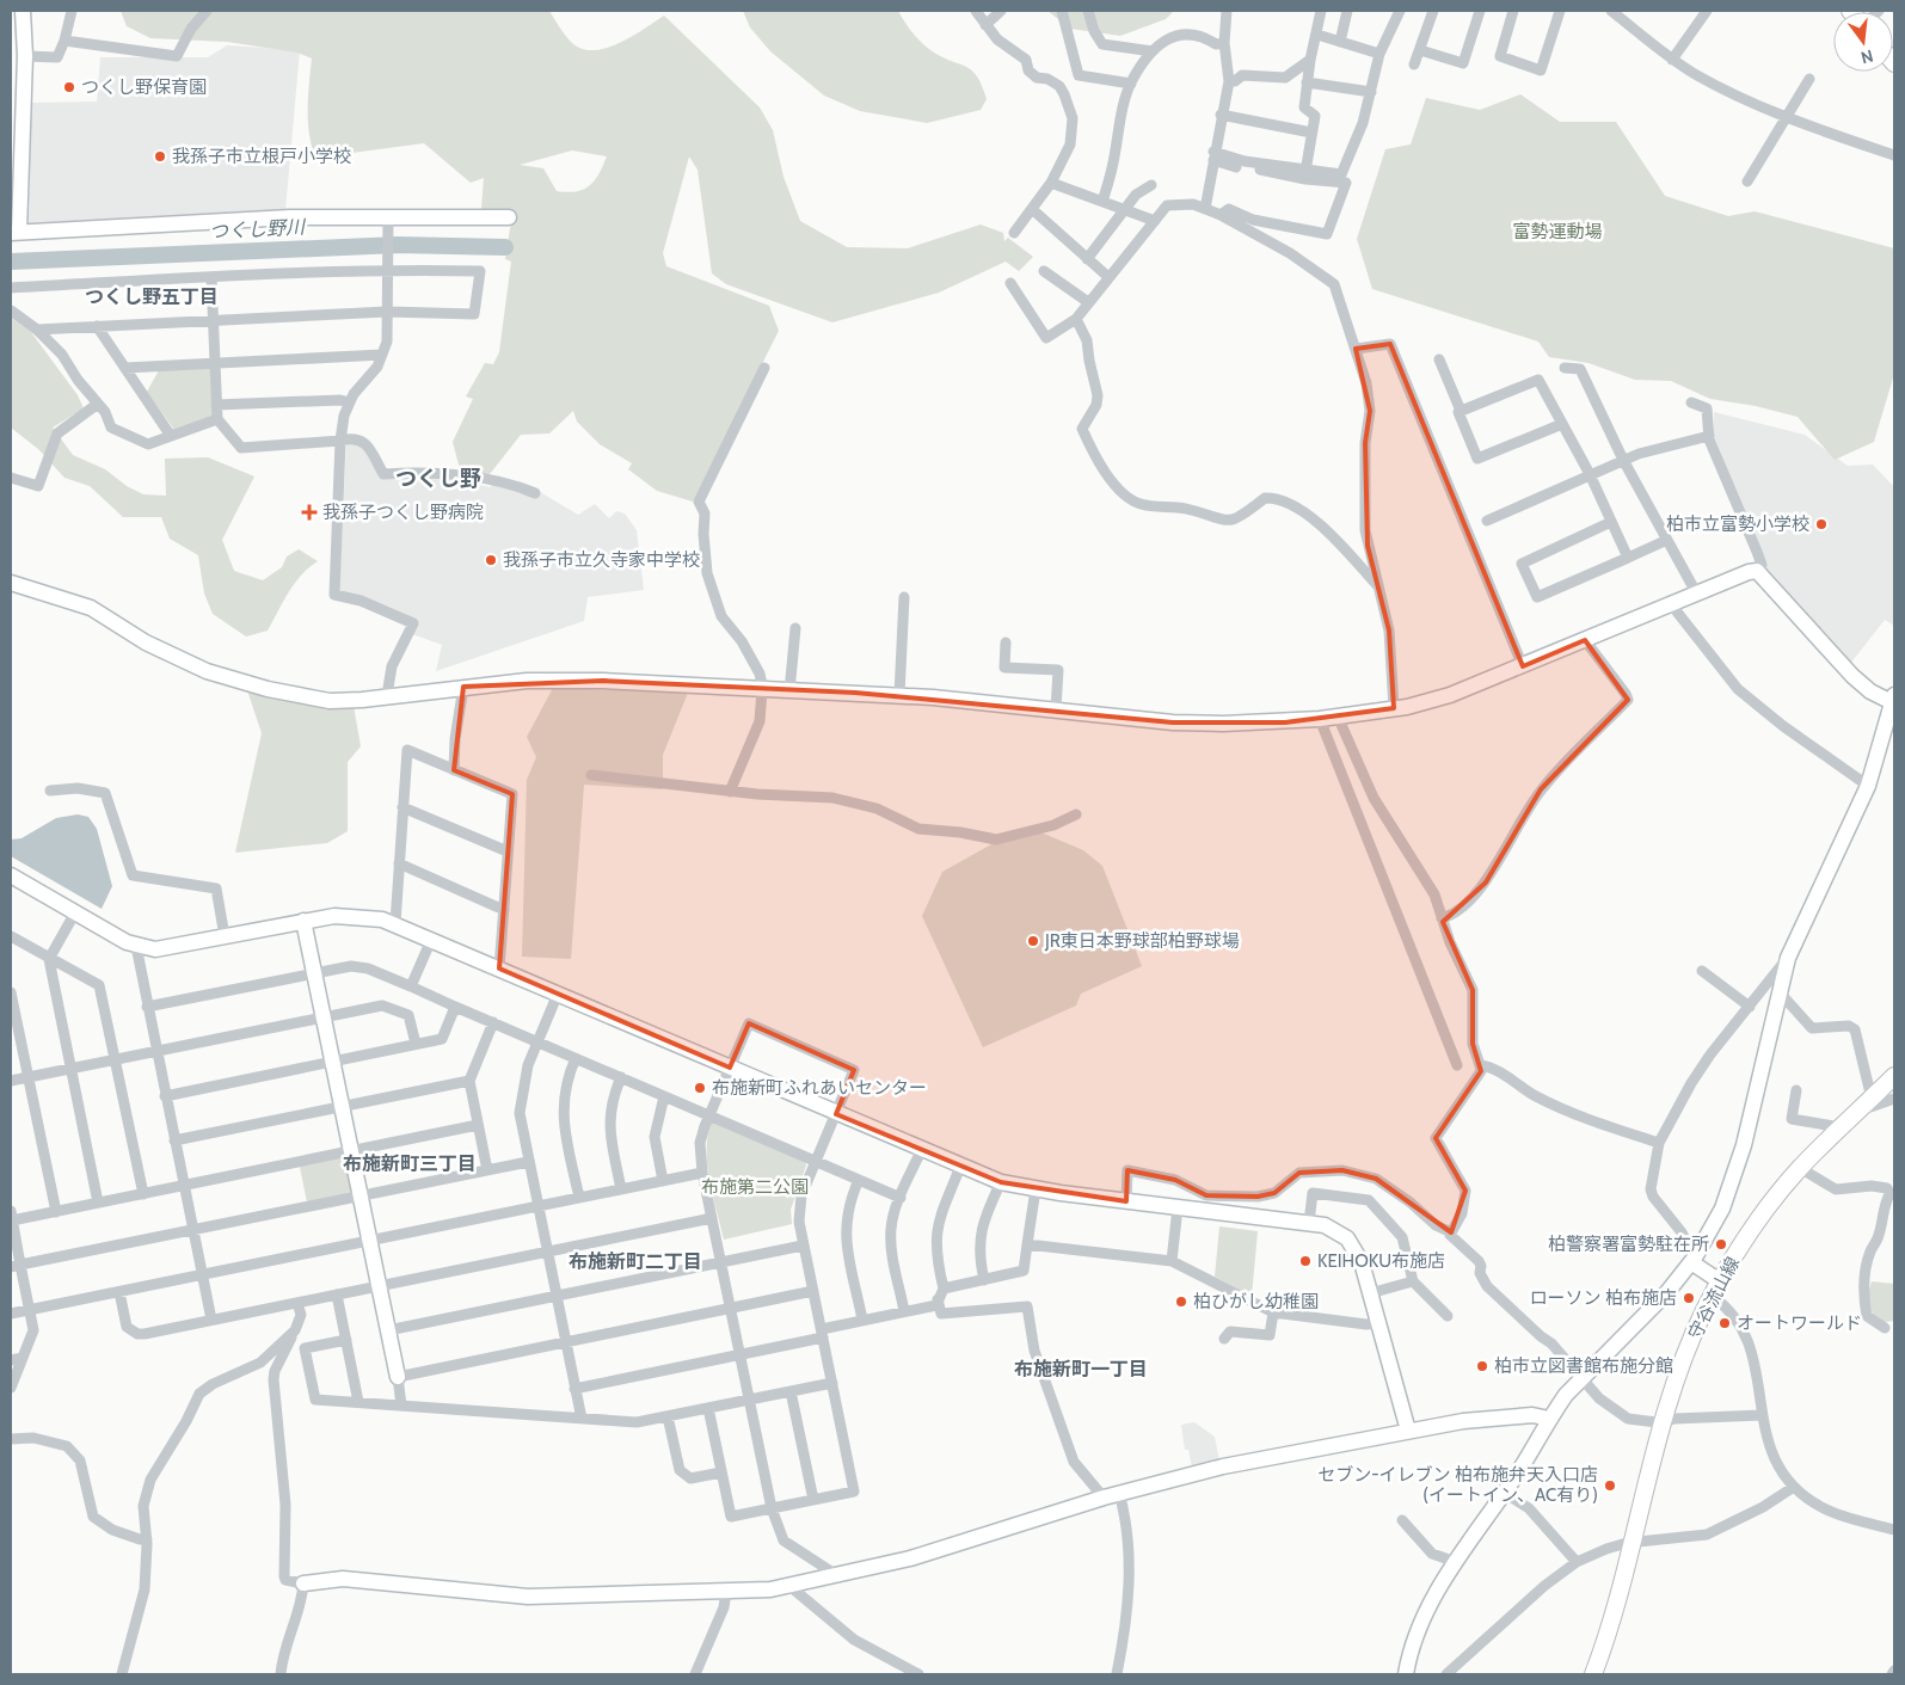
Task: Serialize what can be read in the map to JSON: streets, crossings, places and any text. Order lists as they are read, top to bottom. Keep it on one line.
{"streets":{"main road":["守谷流山線"]},"districts":["つくし野五丁目","つくし野","布施新町三丁目","布施新町二丁目","布施新町一丁目"],"water":["つくし野川"],"parks":["富勢運動場","布施第二公園"],"places":{"other":["つくし野保育園","我孫子市立根戸小学校","柏市立富勢小学校","我孫子市立久寺家中学校","JR東日本野球部柏野球場","布施新町ふれあいセンター","柏警察署富勢駐在所","KEIHOKU布施店","ローソン 柏布施店","柏ひがし幼稚園","オートワールド","柏市立図書館布施分館","セブン-イレブン 柏布施弁天入口店 (イートイン、AC有り)"],"health":["我孫子つくし野病院"]},"north":"bottom"}
